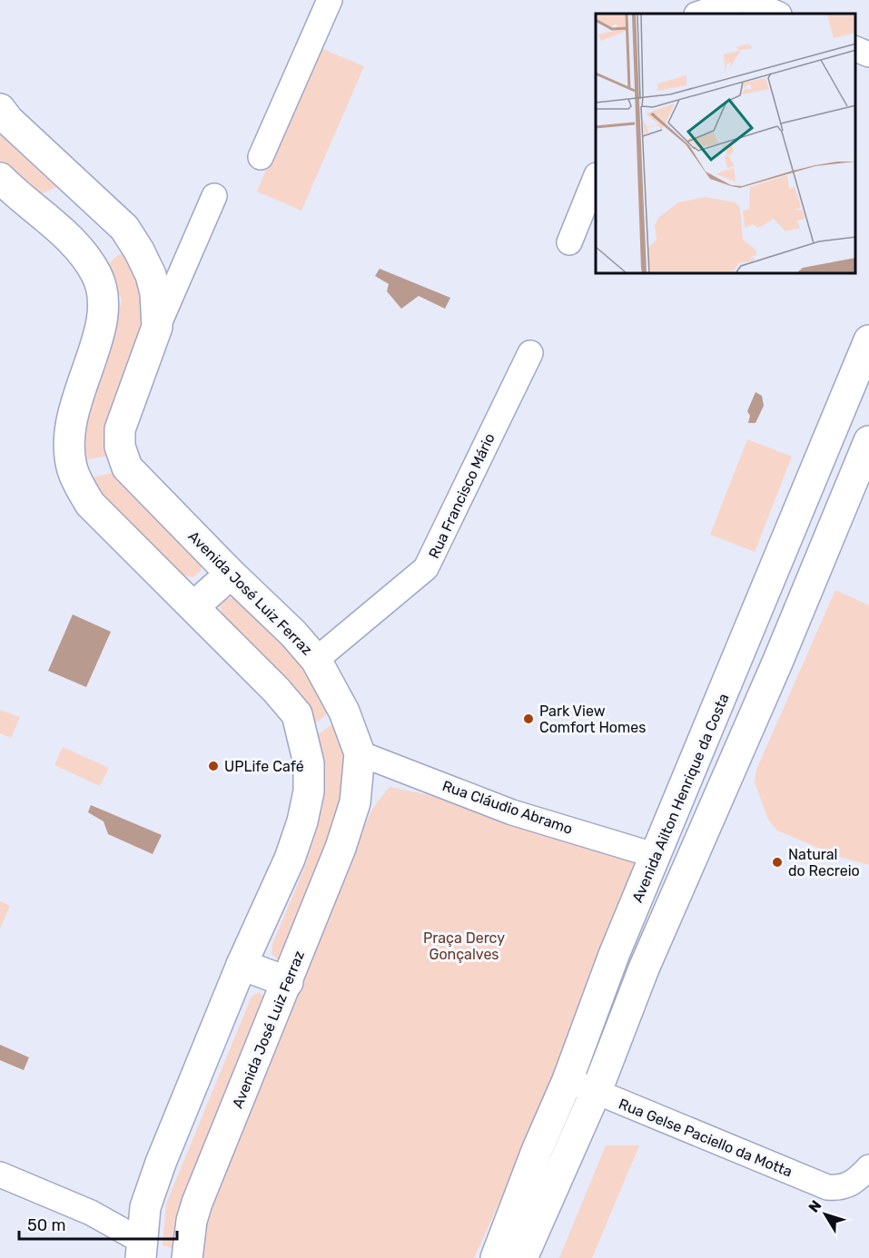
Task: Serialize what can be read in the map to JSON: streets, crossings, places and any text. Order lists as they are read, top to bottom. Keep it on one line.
{"streets":{"street":["Rua Francisco Mário","Avenida José Luiz Ferraz","Avenida Ailton Henrique da Costa","Rua Cláudio Abramo","Rua Gelse Paciello da Motta"]},"crossings":[["Rua Francisco Mário","Avenida José Luiz Ferraz"],["Avenida José Luiz Ferraz","Rua Cláudio Abramo"],["Avenida Ailton Henrique da Costa","Rua Cláudio Abramo"],["Avenida Ailton Henrique da Costa","Rua Gelse Paciello da Motta"]],"parks":["Praça Dercy Gonçalves"],"places":["Park View Comfort Homes","UPLife Café","Natural do Recreio"],"scale_bar":"50 m","north":"top left"}
